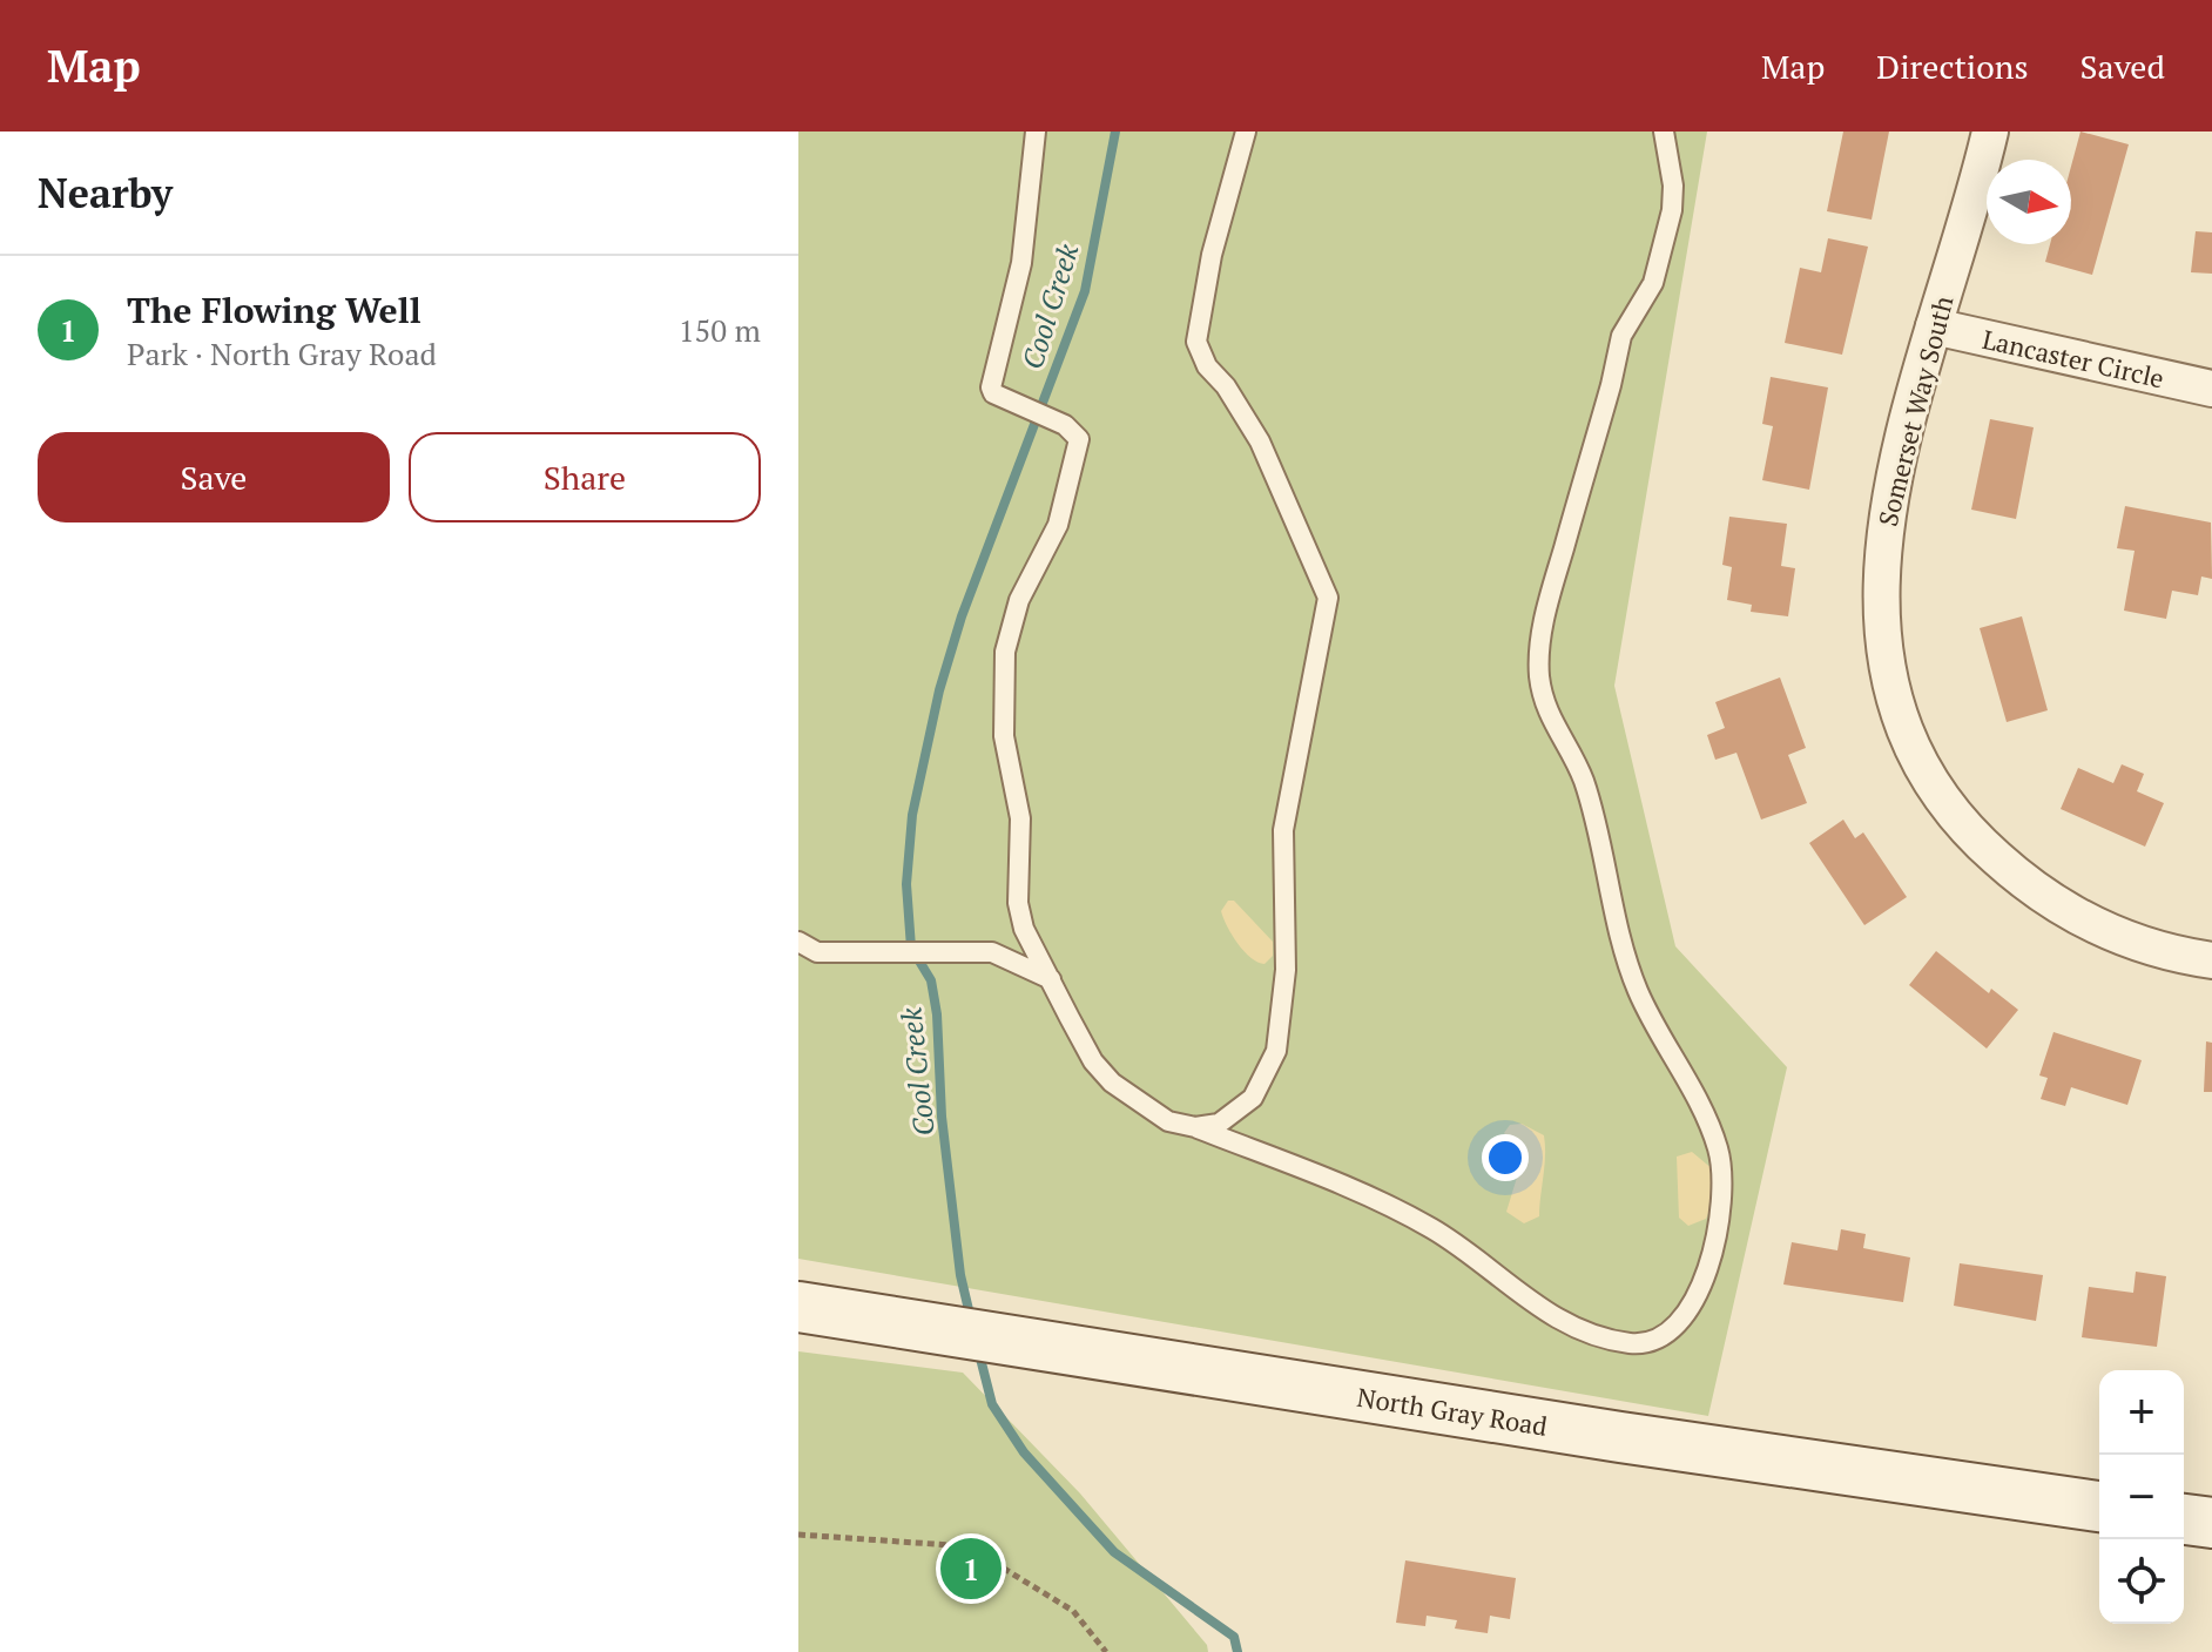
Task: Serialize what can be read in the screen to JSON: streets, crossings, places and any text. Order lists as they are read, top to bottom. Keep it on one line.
{"streets":{"street":["Lancaster Circle","Somerset Way South","North Gray Road"]},"crossings":[["Lancaster Circle","Somerset Way South"]],"water":["Cool Creek"],"north":"right","page":{"header":"Map","nav":["Map","Directions","Saved"],"heading":"Nearby","list":[{"mark":"1","name":"The Flowing Well","note":"Park · North Gray Road","value":"150 m"}],"buttons":["Save","Share"],"map_buttons":["+","−"],"pins":"1"}}
